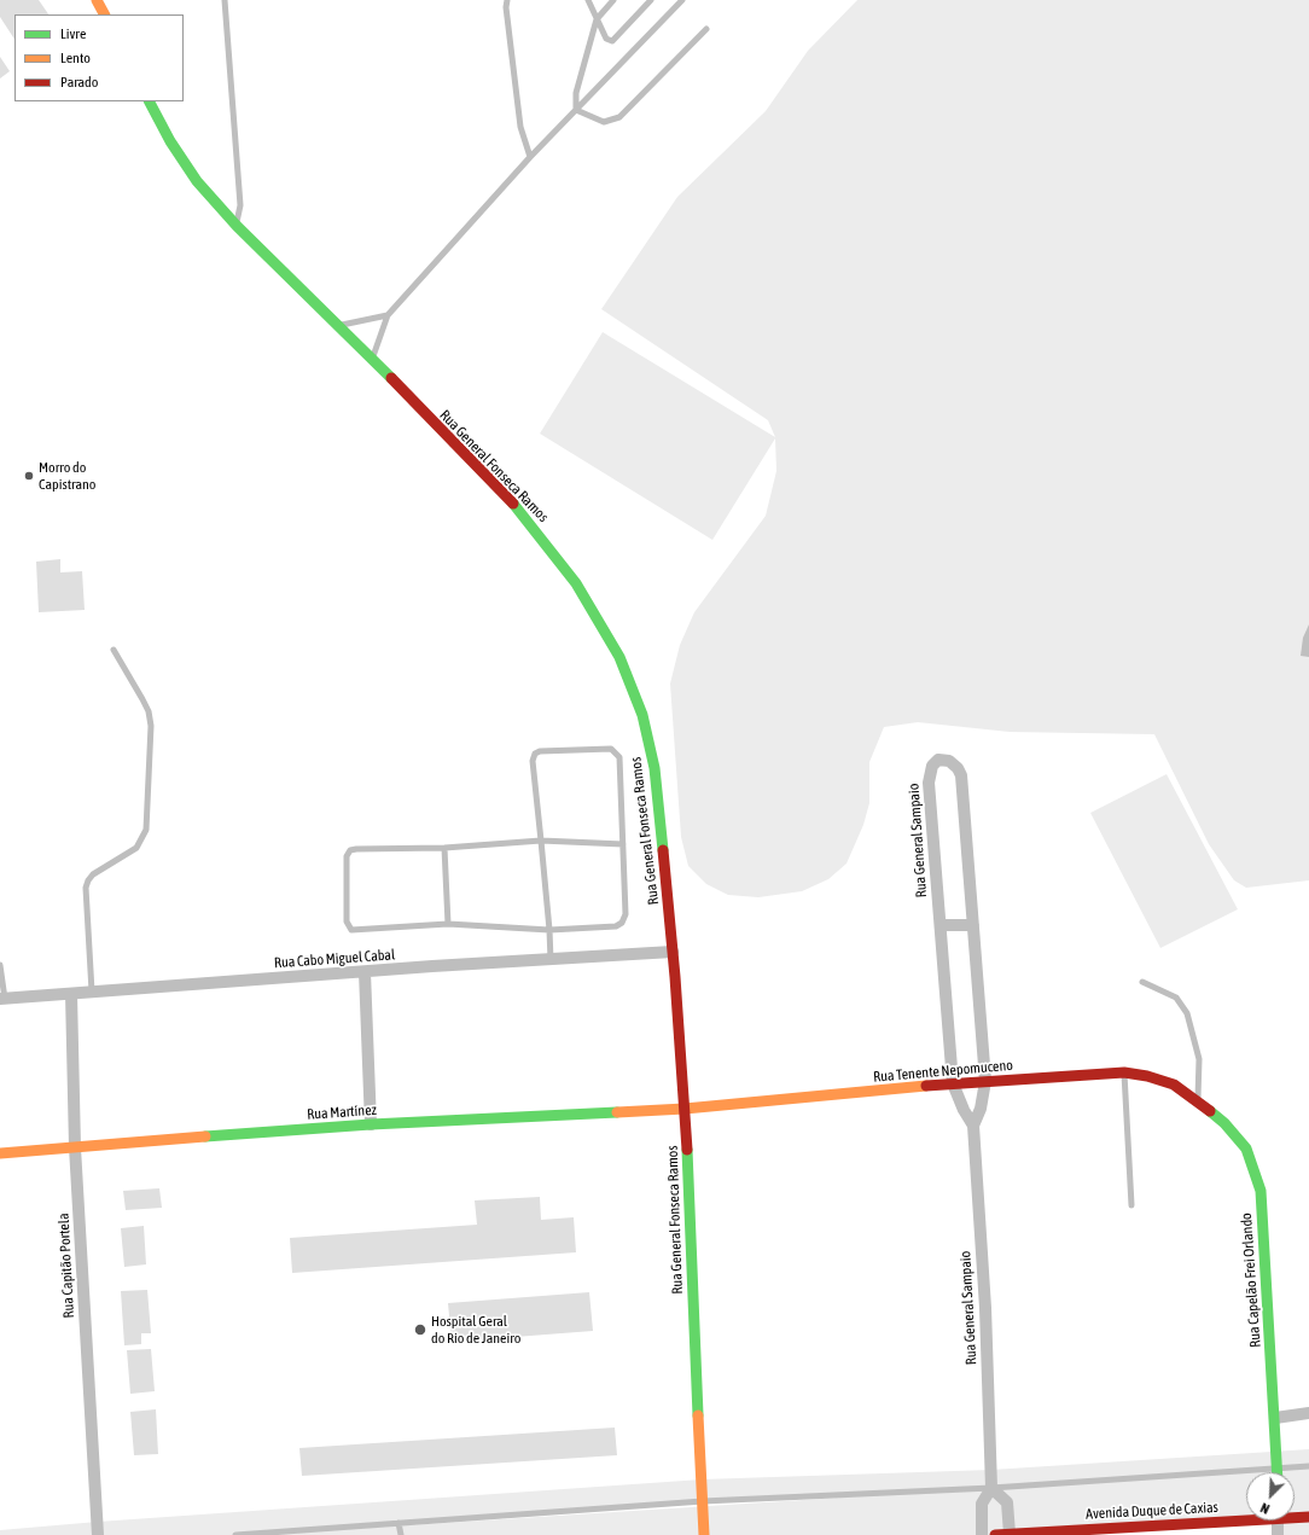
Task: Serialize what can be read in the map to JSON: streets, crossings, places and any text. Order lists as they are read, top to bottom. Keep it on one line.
{"streets":{"street":["Rua General Fonseca Ramos","Rua General Sampaio","Rua Cabo Miguel Cabal","Rua Tenente Nepomuceno","Rua Martínez","Rua Capitão Portela","Rua Capelão Frei Orlando","Avenida Duque de Caxias"]},"crossings":[["Rua General Fonseca Ramos","Rua Cabo Miguel Cabal"],["Rua General Fonseca Ramos","Rua Tenente Nepomuceno"],["Rua General Fonseca Ramos","Rua Martínez"],["Rua General Sampaio","Rua Tenente Nepomuceno"],["Rua Cabo Miguel Cabal","Rua Capitão Portela"],["Rua Tenente Nepomuceno","Rua Martínez"],["Rua Tenente Nepomuceno","Rua Capelão Frei Orlando"],["Rua Martínez","Rua Capitão Portela"]],"places":["Morro do Capistrano","Hospital Geral do Rio de Janeiro"],"legend":["Livre","Lento","Parado"],"north":"bottom left"}
